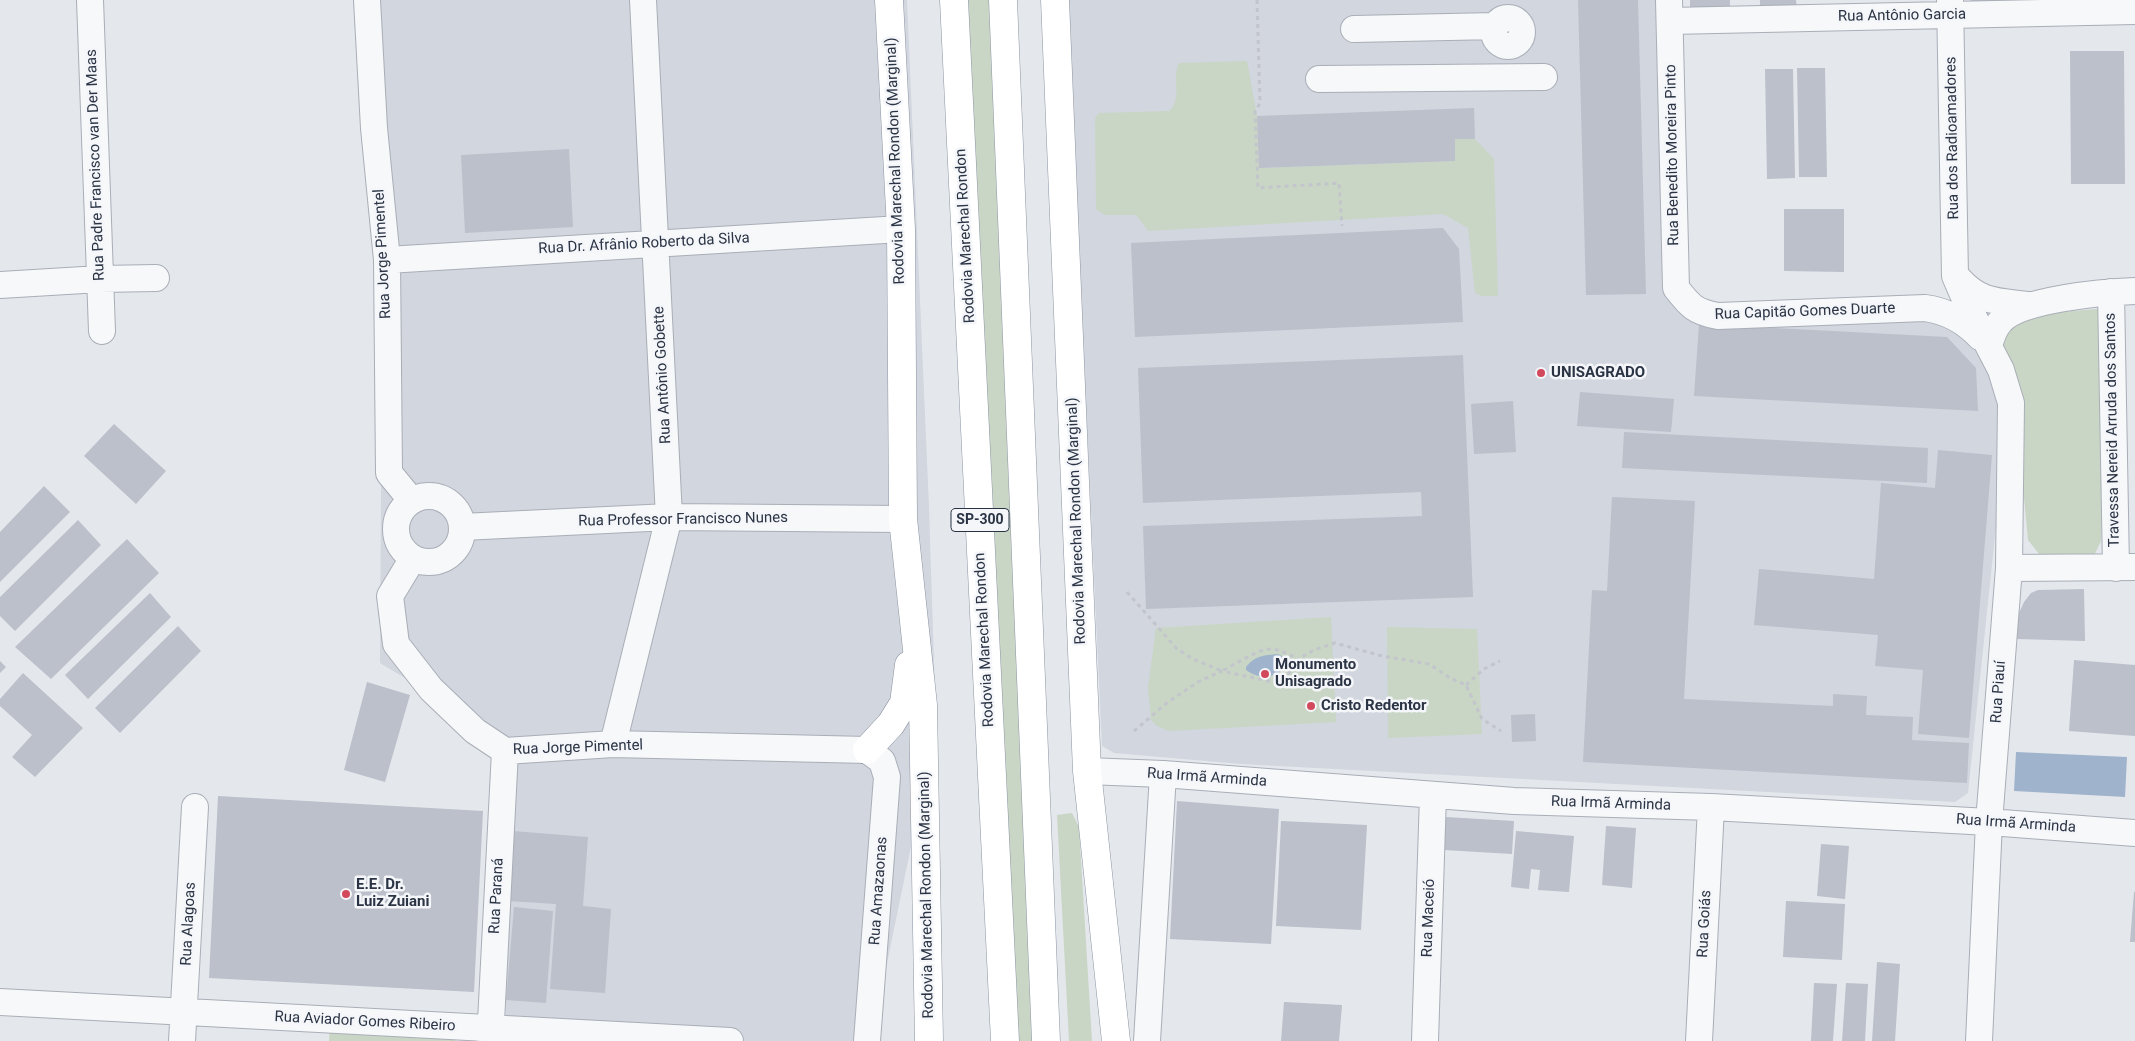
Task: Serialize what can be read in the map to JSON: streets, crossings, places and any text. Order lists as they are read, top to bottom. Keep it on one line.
{"streets":{"highway":["Rodovia Marechal Rondon (Marginal)","Rodovia Marechal Rondon","SP-300"],"street":["Rua Antônio Garcia","Rua dos Radioamadores","Rua Benedito Moreira Pinto","Rua Padre Francisco van Der Maas","Rua Dr. Afrânio Roberto da Silva","Rua Jorge Pimentel","Rua Capitão Gomes Duarte","Rua Antônio Gobette","Travessa Nereid Arruda dos Santos","Rua Professor Francisco Nunes","Rua Piauí","Rua Irmã Arminda","Rua Amazaonas","Rua Paraná","Rua Maceió","Rua Alagoas","Rua Goiás","Rua Aviador Gomes Ribeiro"]},"crossings":[["Rua Antônio Garcia","Rua dos Radioamadores"],["Rua Antônio Garcia","Rua Benedito Moreira Pinto"],["Rua dos Radioamadores","Rua Piauí"],["Rua Benedito Moreira Pinto","Rua Capitão Gomes Duarte"],["Rodovia Marechal Rondon (Marginal)","Rua Dr. Afrânio Roberto da Silva"],["Rodovia Marechal Rondon (Marginal)","Rua Professor Francisco Nunes"],["Rodovia Marechal Rondon (Marginal)","Rua Irmã Arminda"],["Rua Dr. Afrânio Roberto da Silva","Rua Jorge Pimentel"],["Rua Dr. Afrânio Roberto da Silva","Rua Antônio Gobette"],["Rua Jorge Pimentel","Rua Antônio Gobette"],["Rua Jorge Pimentel","Rua Professor Francisco Nunes"],["Rua Jorge Pimentel","Rua Amazaonas"],["Rua Jorge Pimentel","Rua Paraná"],["Rua Capitão Gomes Duarte","Rua Piauí"],["Rua Antônio Gobette","Rua Professor Francisco Nunes"],["Rua Piauí","Rua Irmã Arminda"],["Rua Irmã Arminda","Rua Maceió"],["Rua Irmã Arminda","Rua Goiás"],["Rua Paraná","Rua Aviador Gomes Ribeiro"],["Rua Alagoas","Rua Aviador Gomes Ribeiro"]],"places":["UNISAGRADO","Monumento Unisagrado","Cristo Redentor","E.E. Dr. Luiz Zuiani"]}
